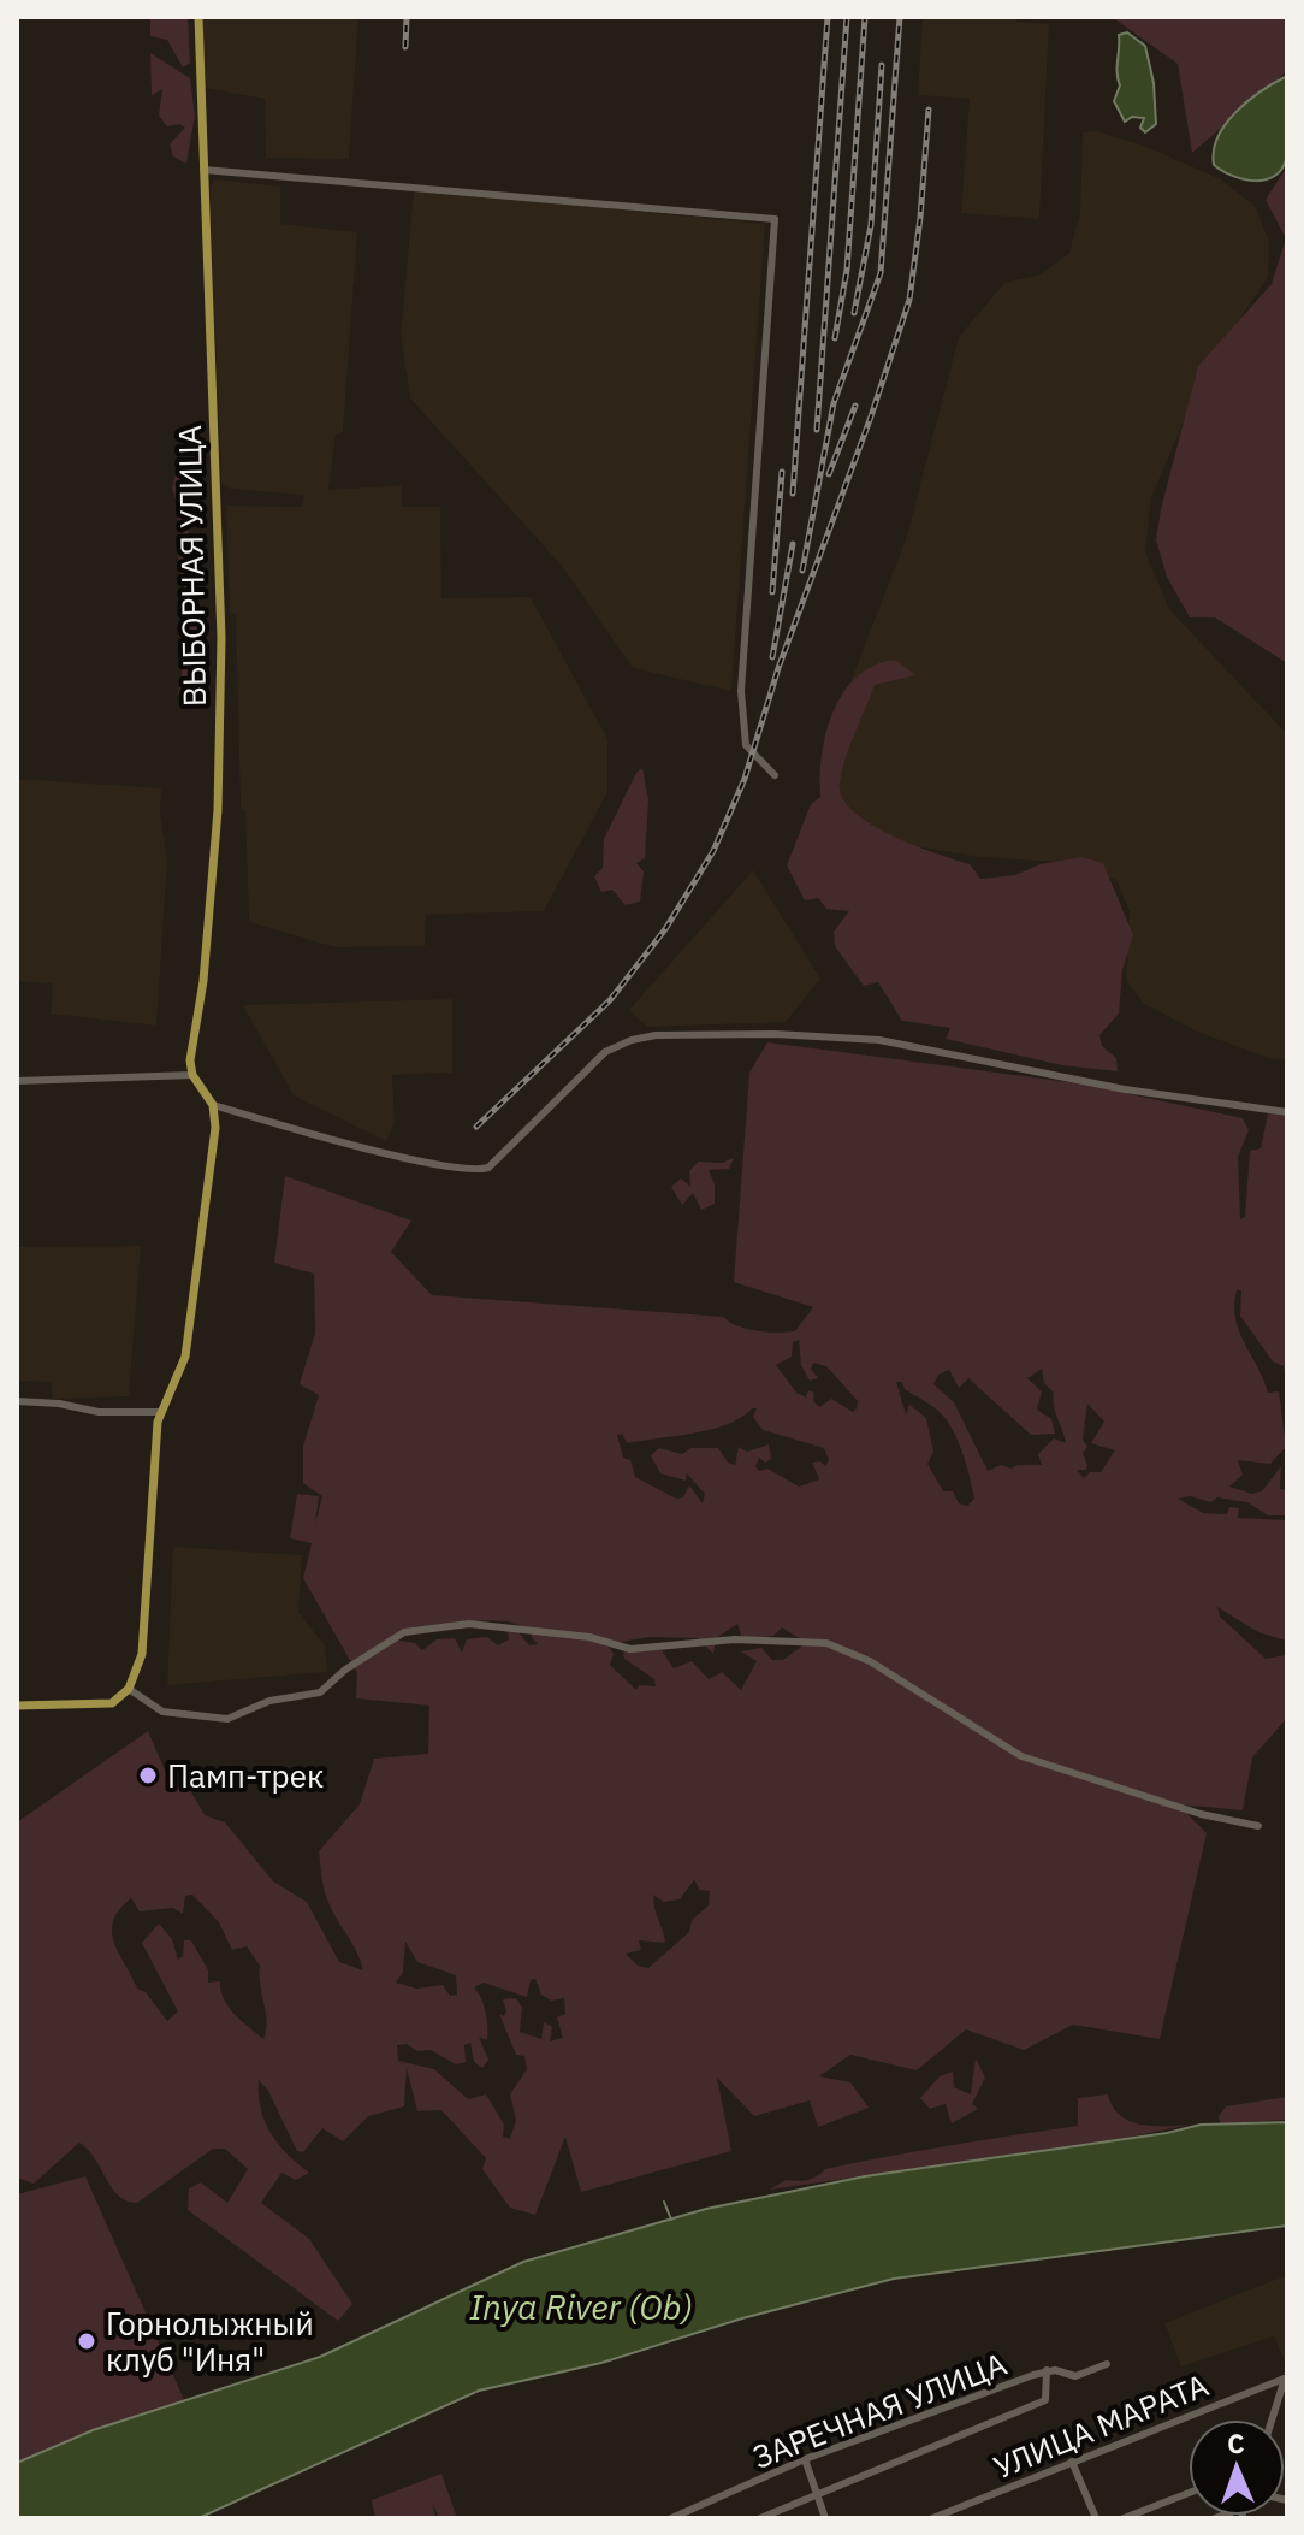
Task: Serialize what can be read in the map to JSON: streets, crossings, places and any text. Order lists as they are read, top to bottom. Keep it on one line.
{"streets":{"main road":["ВЫБОРНАЯ УЛИЦА"],"street":["ЗАРЕЧНАЯ УЛИЦА","УЛИЦА МАРАТА"]},"water":["Inya River (Ob)"],"places":["Памп-трек","Горнолыжный клуб \"Иня\""],"north":"top"}
